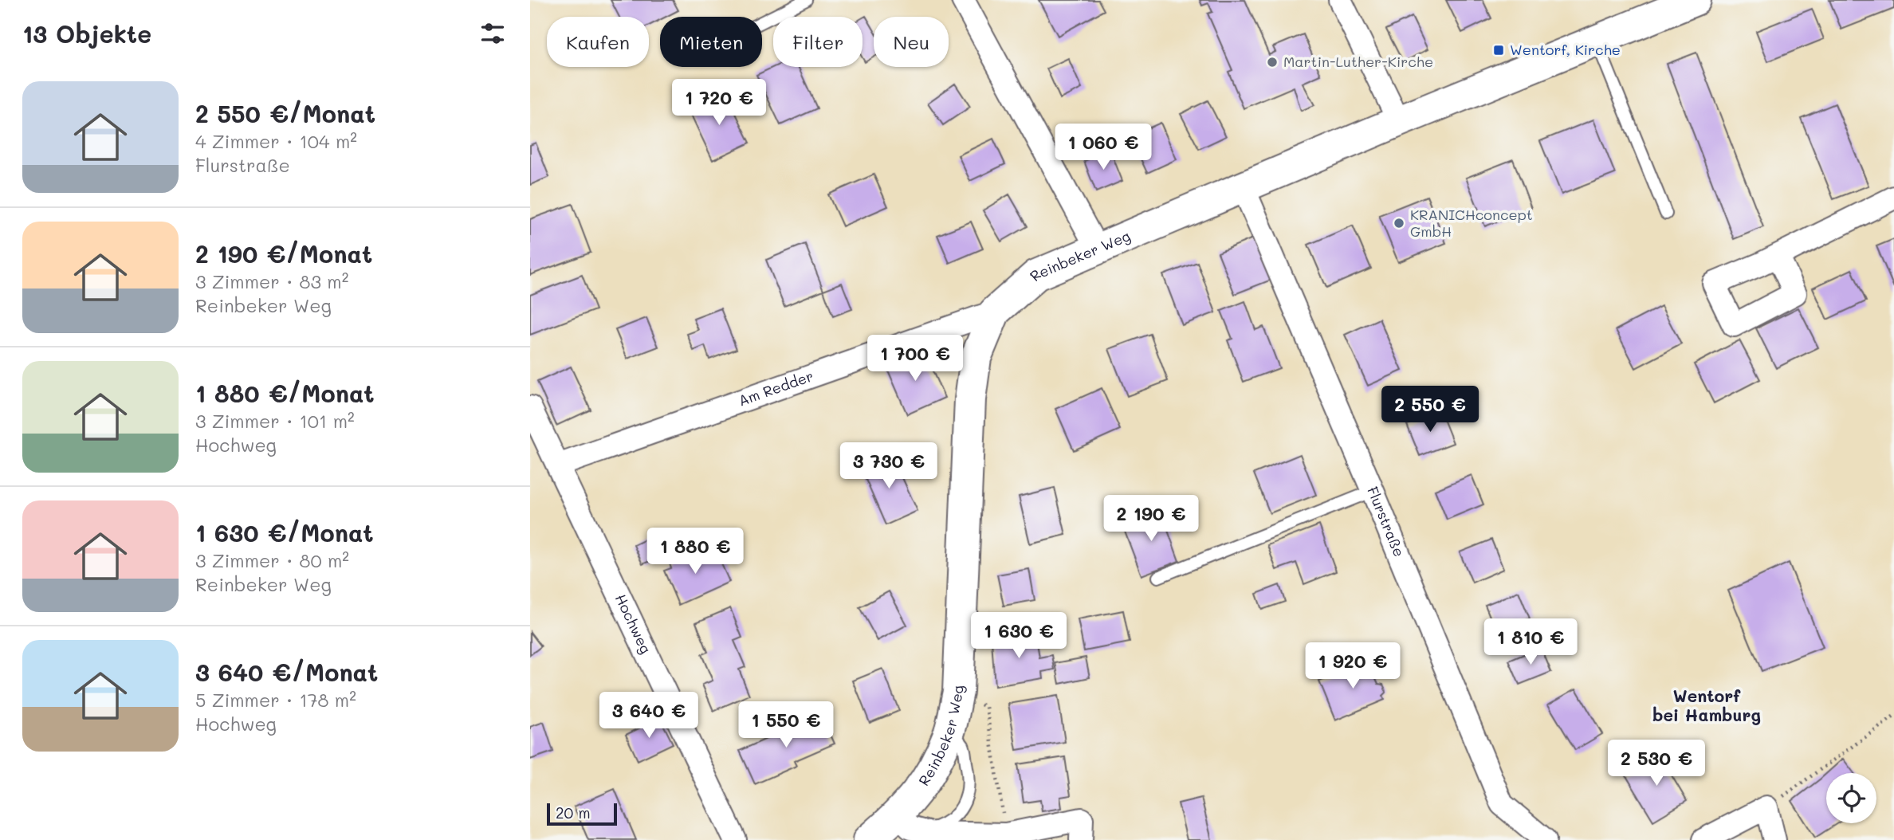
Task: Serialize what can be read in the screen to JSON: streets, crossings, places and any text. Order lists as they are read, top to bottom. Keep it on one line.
{"streets":{"main road":["Reinbeker Weg"],"street":["Am Redder","Flurstraße","Hochweg"]},"crossings":[["Reinbeker Weg","Am Redder"],["Reinbeker Weg","Flurstraße"],["Am Redder","Hochweg"]],"districts":["Wentorf bei Hamburg"],"places":{"transit":["Wentorf, Kirche"],"other":["Martin-Luther-Kirche","KRANICHconcept GmbH"]},"scale_bar":"20 m","page":{"heading":"13 Objekte","chip":["Kaufen","Mieten","Filter","Neu"],"list":[{"name":"2 550 €/Monat","note":"4 Zimmer · 104 m² · Flurstraße"},{"name":"2 190 €/Monat","note":"3 Zimmer · 83 m² · Reinbeker Weg"},{"name":"1 880 €/Monat","note":"3 Zimmer · 101 m² · Hochweg"},{"name":"1 630 €/Monat","note":"3 Zimmer · 80 m² · Reinbeker Weg"},{"name":"3 640 €/Monat","note":"5 Zimmer · 178 m² · Hochweg"}],"price":["1 720 €","1 060 €","1 700 €","2 550 €","3 730 €","2 190 €","1 880 €","1 630 €","1 810 €","1 920 €","3 640 €","1 550 €","2 530 €"],"scale":"20 m"}}
